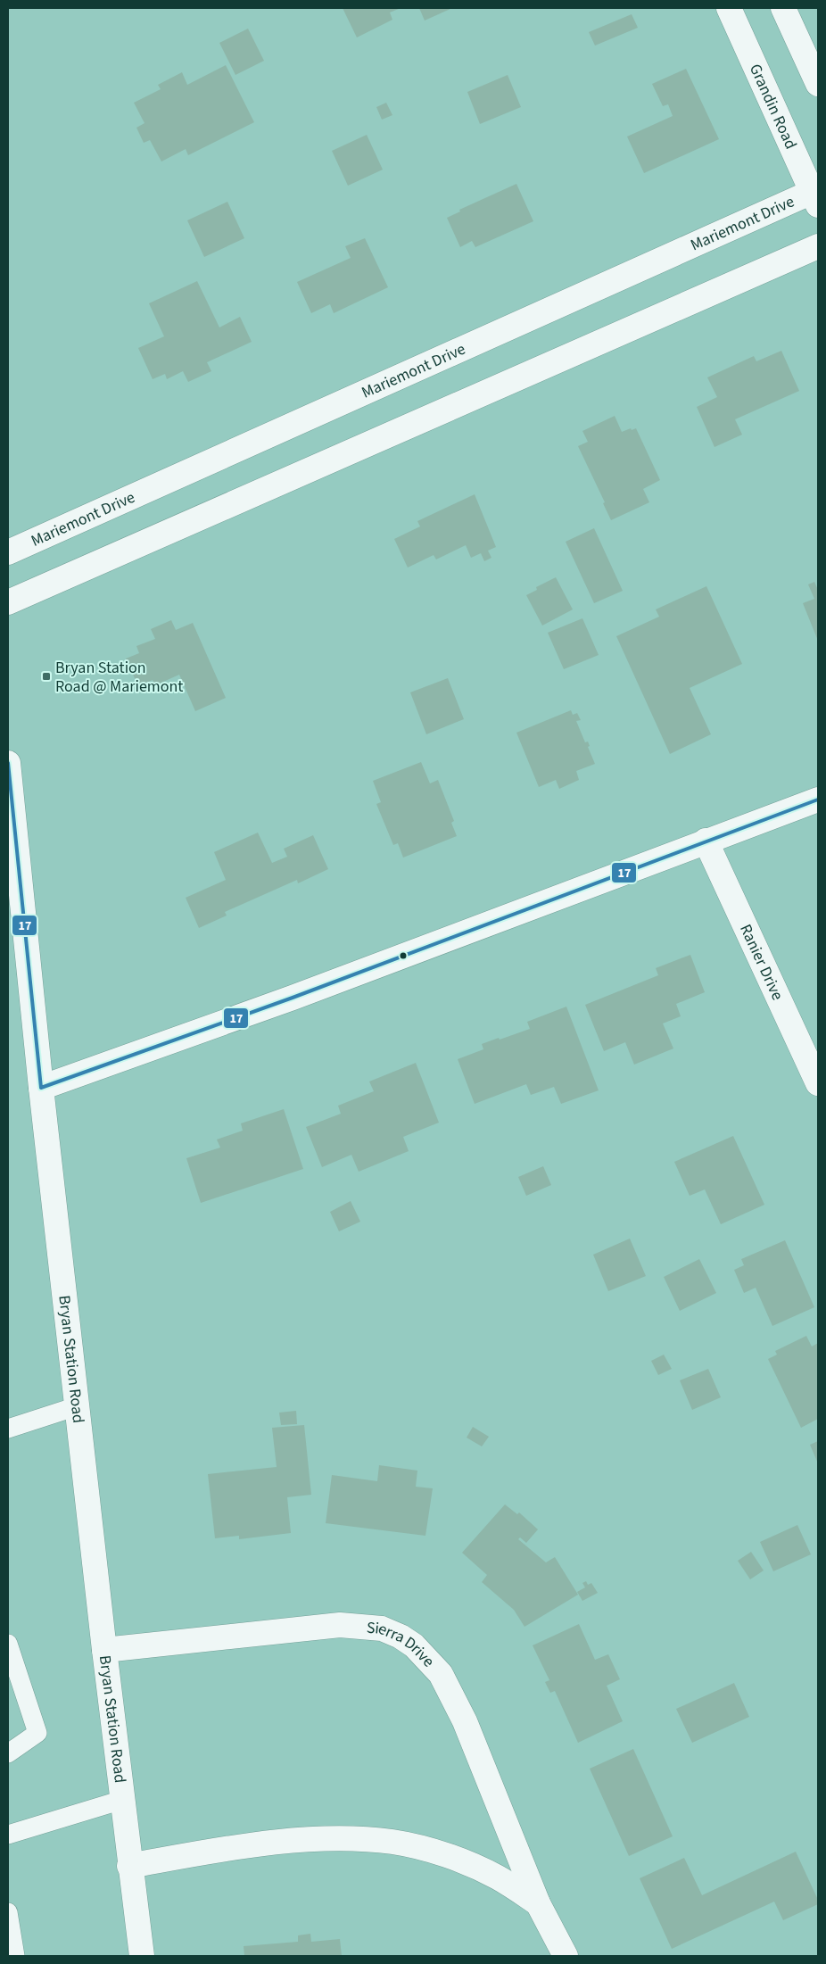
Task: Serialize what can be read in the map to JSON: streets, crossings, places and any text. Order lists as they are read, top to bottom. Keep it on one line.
{"streets":{"street":["Grandin Road","Mariemont Drive","Ranier Drive","Bryan Station Road","Sierra Drive"]},"crossings":[["Grandin Road","Mariemont Drive"],["Bryan Station Road","Sierra Drive"]],"places":{"transit":["Bryan Station Road @ Mariemont"]},"lines":["transit line 17"]}
